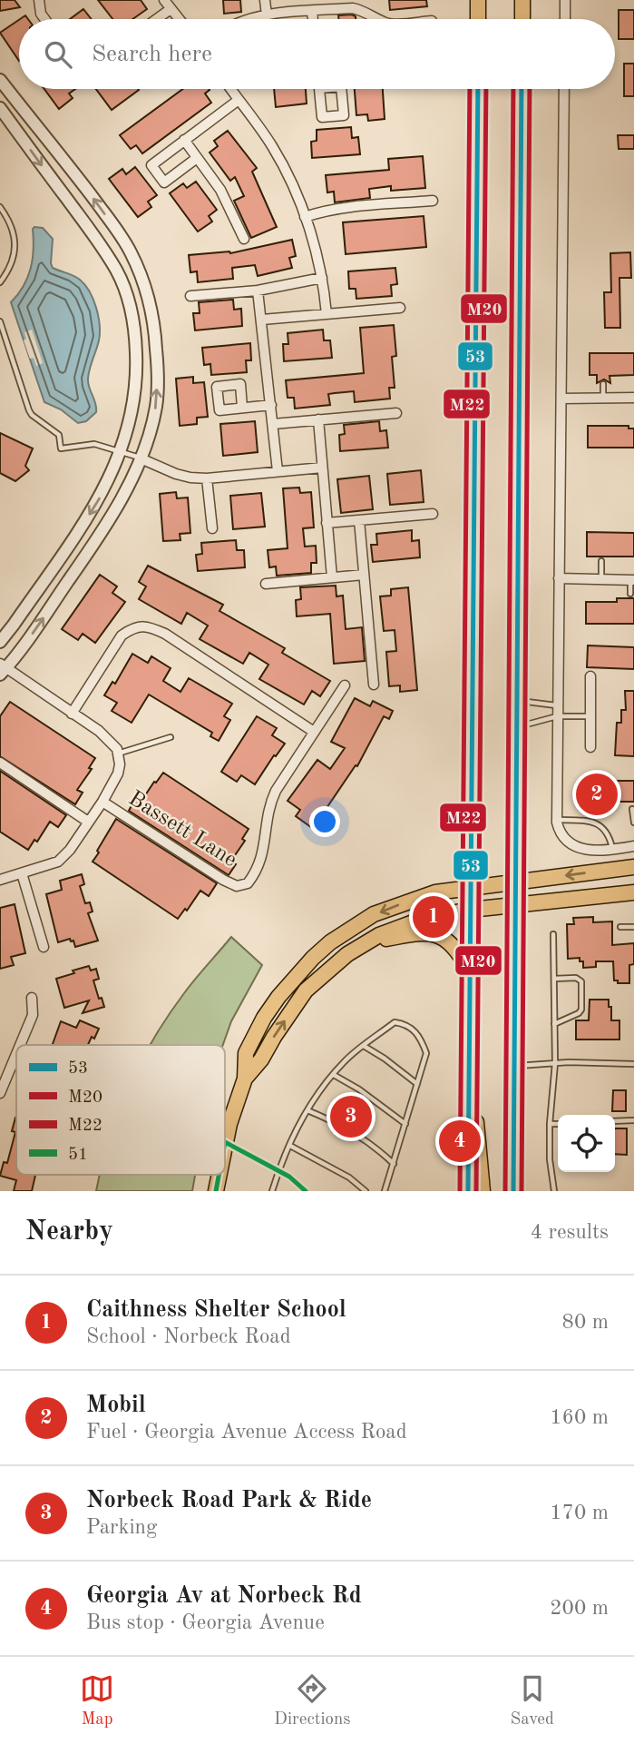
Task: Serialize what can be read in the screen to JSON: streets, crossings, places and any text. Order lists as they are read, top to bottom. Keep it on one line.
{"streets":{"street":["Bassett Lane"]},"lines":["transit line 53","transit line M20","transit line M22","transit line 51"],"legend":["53","M20","M22","51"],"page":{"search":"Search here","pins":["2","1","3","4"],"heading":["Nearby","4 results"],"list":[{"mark":"1","name":"Caithness Shelter School","note":"School · Norbeck Road","value":"80 m"},{"mark":"2","name":"Mobil","note":"Fuel · Georgia Avenue Access Road","value":"160 m"},{"mark":"3","name":"Norbeck Road Park & Ride","note":"Parking","value":"170 m"},{"mark":"4","name":"Georgia Av at Norbeck Rd","note":"Bus stop · Georgia Avenue","value":"200 m"}],"nav":["Map","Directions","Saved"]}}
